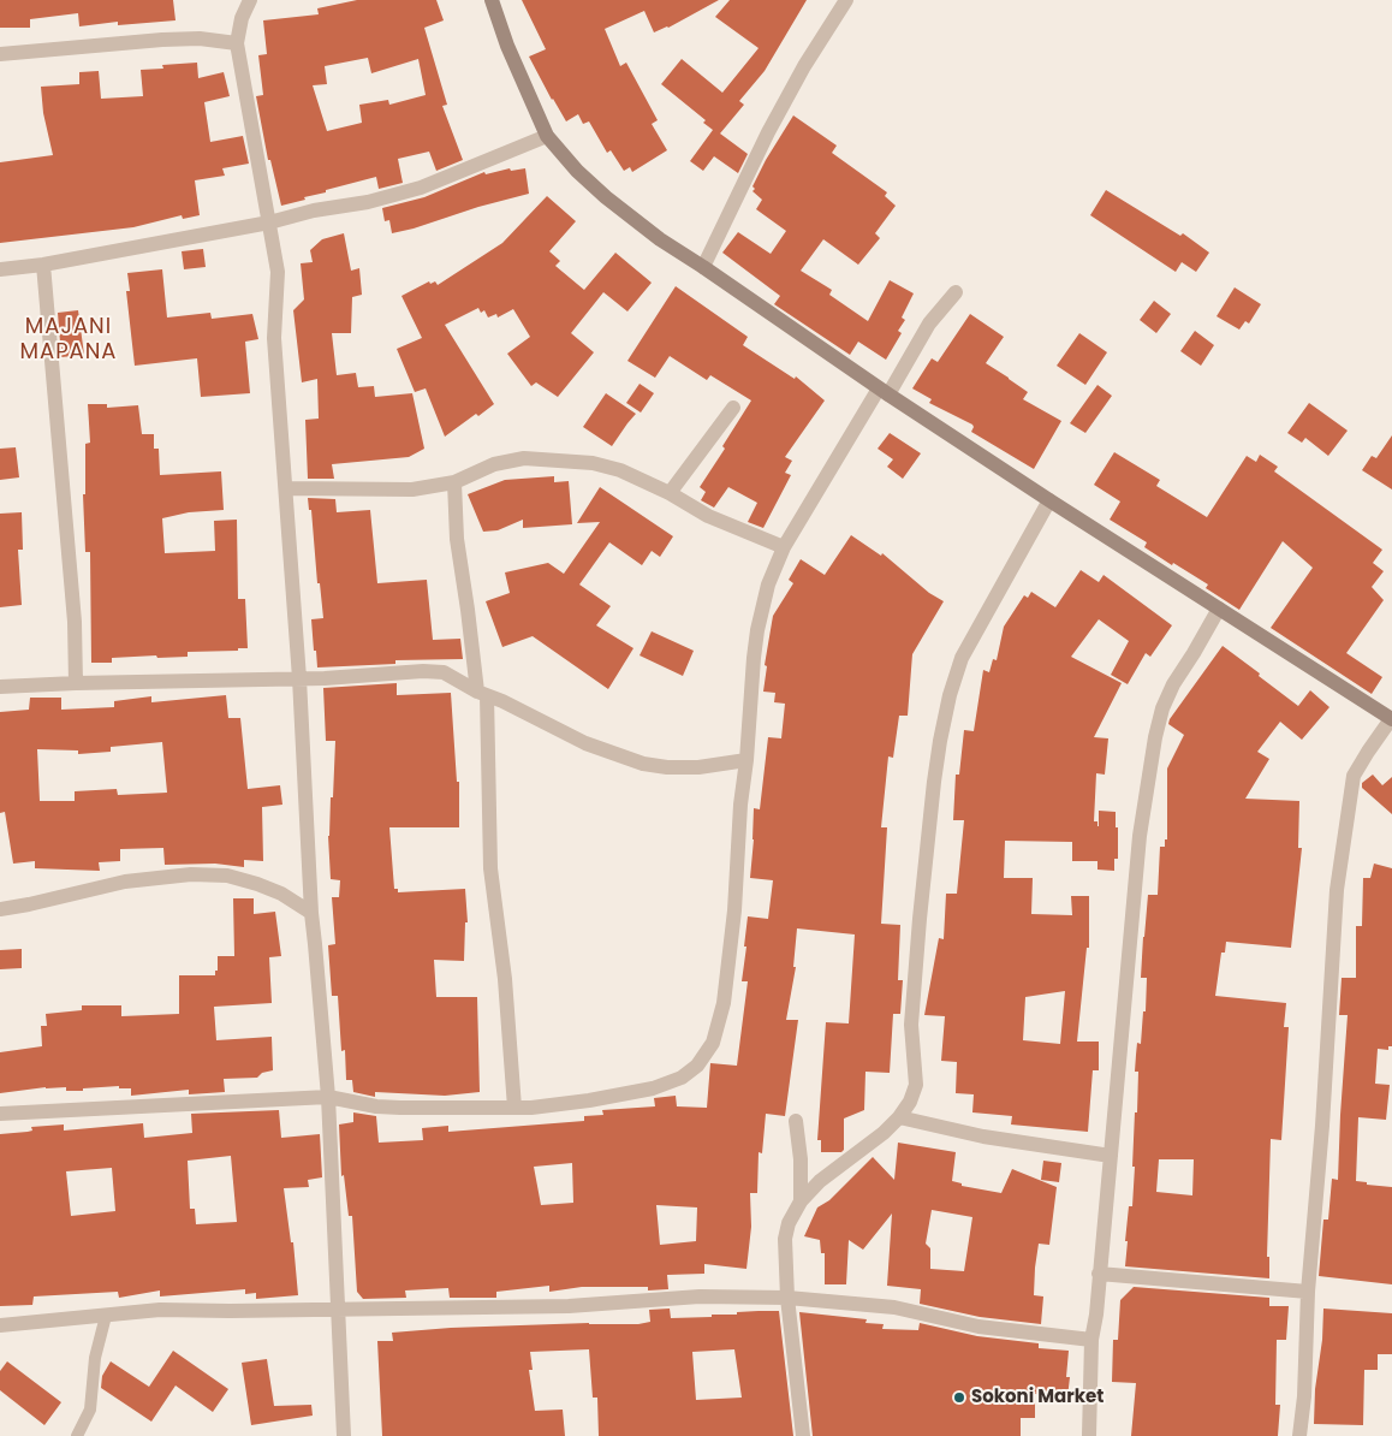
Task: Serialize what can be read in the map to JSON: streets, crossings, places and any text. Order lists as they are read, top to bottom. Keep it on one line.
{"districts":["MAJANI MAPANA"],"places":["Sokoni Market"]}
